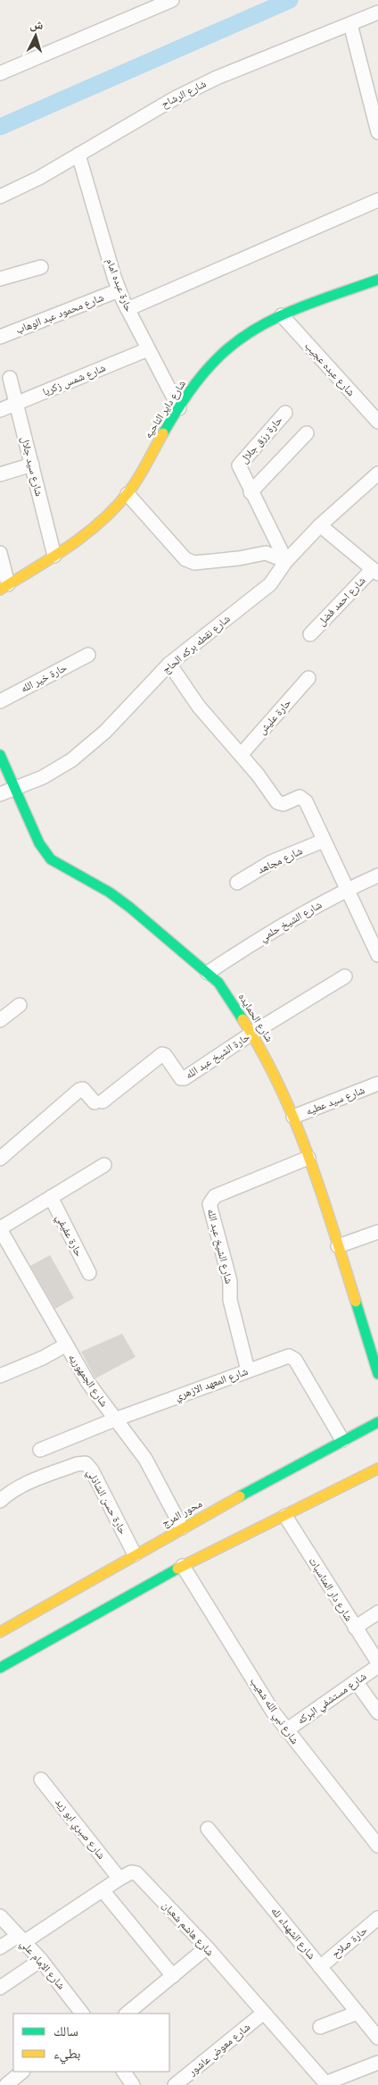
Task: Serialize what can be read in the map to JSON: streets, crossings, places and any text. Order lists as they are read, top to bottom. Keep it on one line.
{"streets":{"street":["شارع الرشاح","حارة عبده امام","شارع محمود عبد الوهاب","شارع عبده عجيب","شارع شمس زكريا","شارع داير الناحيه","حارة رزق جلال","شارع سيد جلال","شارع احمد فضل","شارع نقطه بركه الحاج","حارة خير الله","حارة عليش","شارع مجاهد","شارع الشيخ حلمي","شارع الحمايده","حارة الشيخ عبد الله","شارع سيد عطيه","حارة عفيفي","شارع الشيخ عبد الله","شارع الجمهوريه","شارع المعهد الازهري","حارة حسن الشاذلي","محور المرج","شارع دار المناسبات","شارع مستشفي البركه","شارع نبي الله شعيب","شارع صبري ابو زيد","شارع هاشم شعبان","شارع الشهداء لله","حارة صلاح","شارع الإمام علي","شارع معوض عاشور"]},"crossings":[["شارع الرشاح","حارة عبده امام"],["حارة عبده امام","شارع محمود عبد الوهاب"],["حارة عبده امام","شارع شمس زكريا"],["حارة عبده امام","شارع داير الناحيه"],["شارع عبده عجيب","شارع داير الناحيه"],["شارع شمس زكريا","شارع سيد جلال"],["شارع داير الناحيه","شارع سيد جلال"],["حارة رزق جلال","شارع نقطه بركه الحاج"],["شارع نقطه بركه الحاج","شارع الحمايده"],["شارع الشيخ حلمي","شارع الحمايده"],["شارع الحمايده","حارة الشيخ عبد الله"],["شارع الحمايده","شارع سيد عطيه"],["شارع الحمايده","شارع الشيخ عبد الله"],["شارع الشيخ عبد الله","شارع المعهد الازهري"],["شارع الجمهوريه","شارع المعهد الازهري"],["شارع الجمهوريه","محور المرج"],["شارع المعهد الازهري","محور المرج"],["حارة حسن الشاذلي","محور المرج"],["شارع مستشفي البركه","شارع نبي الله شعيب"],["شارع صبري ابو زيد","شارع هاشم شعبان"],["شارع هاشم شعبان","شارع الإمام علي"],["شارع هاشم شعبان","شارع معوض عاشور"],["شارع الشهداء لله","حارة صلاح"]],"legend":["سالك","بطيء"],"north":"top"}
